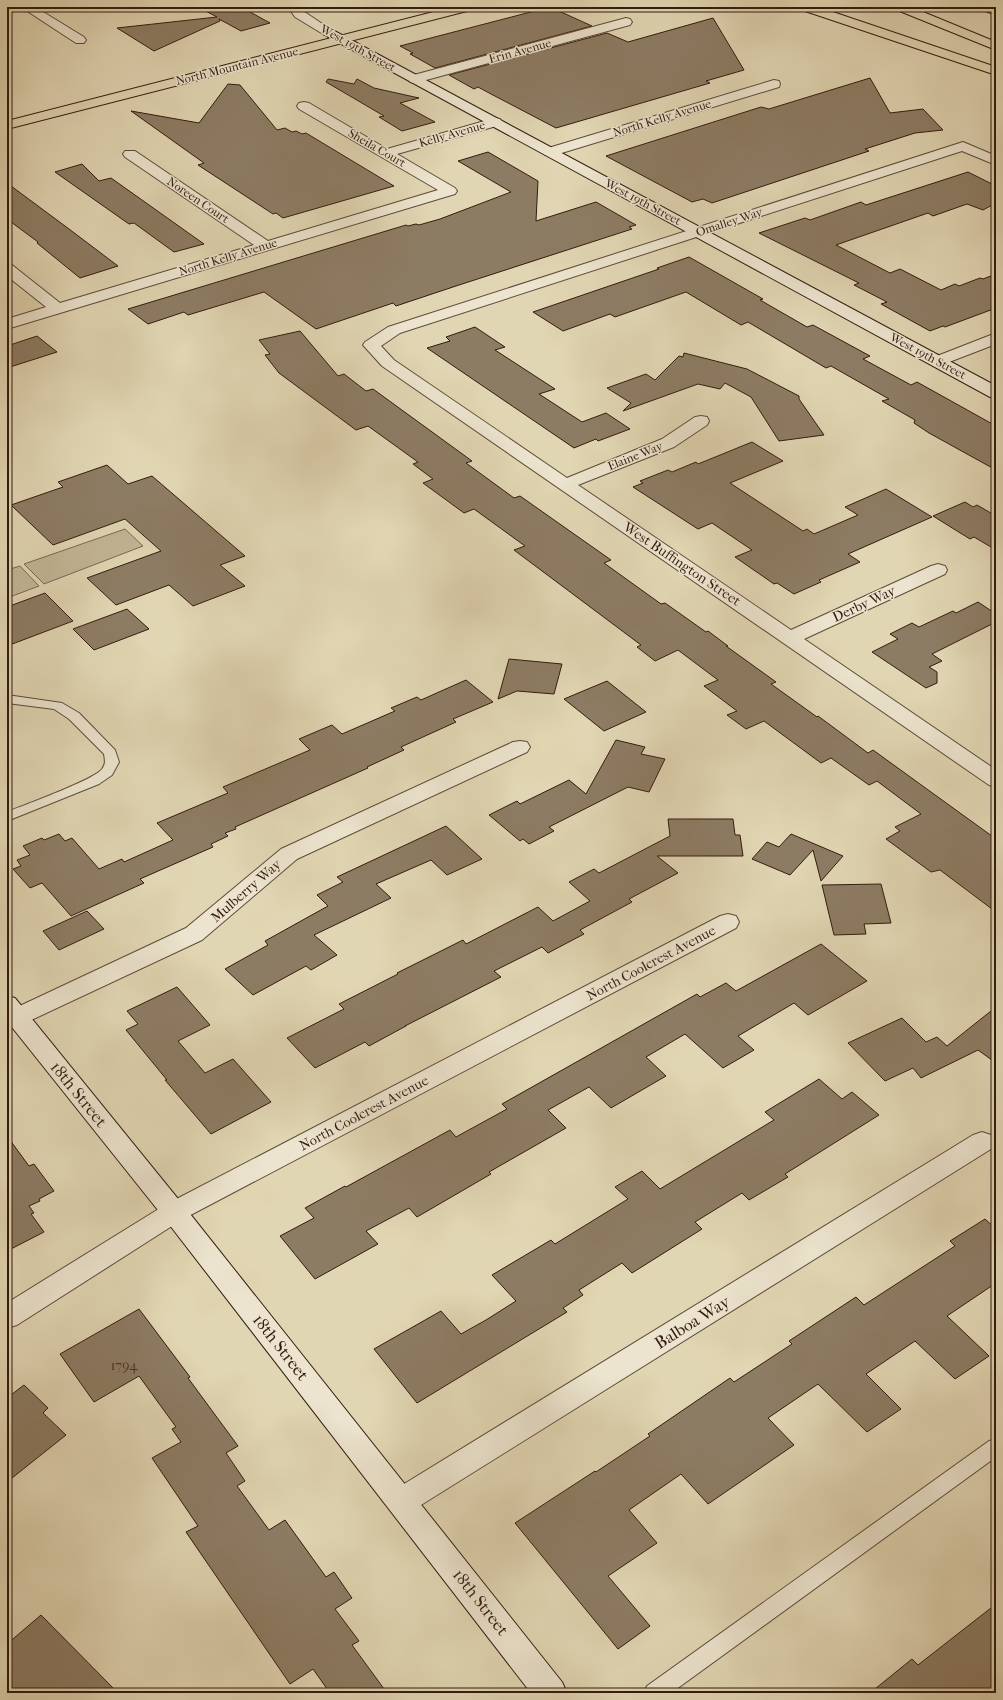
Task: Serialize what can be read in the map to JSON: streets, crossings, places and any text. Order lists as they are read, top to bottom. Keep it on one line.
{"streets":{"main road":["North Mountain Avenue"],"street":["West 19th Street","Erin Avenue","North Kelly Avenue","Kelly Avenue","Sheila Court","Noreen Court","Omalley Way","Elaine Way","West Buffington Street","Derby Way","Mulberry Way","North Coolcrest Avenue","18th Street","Balboa Way"]},"crossings":[["West 19th Street","Erin Avenue"],["West 19th Street","North Mountain Avenue"],["West 19th Street","North Kelly Avenue"],["West 19th Street","Kelly Avenue"],["West 19th Street","Omalley Way"],["North Kelly Avenue","Sheila Court"],["North Kelly Avenue","Noreen Court"],["Kelly Avenue","Sheila Court"],["Omalley Way","West Buffington Street"],["Elaine Way","West Buffington Street"],["West Buffington Street","Derby Way"],["Mulberry Way","18th Street"],["North Coolcrest Avenue","18th Street"],["18th Street","Balboa Way"]],"house_numbers":["1794"]}
